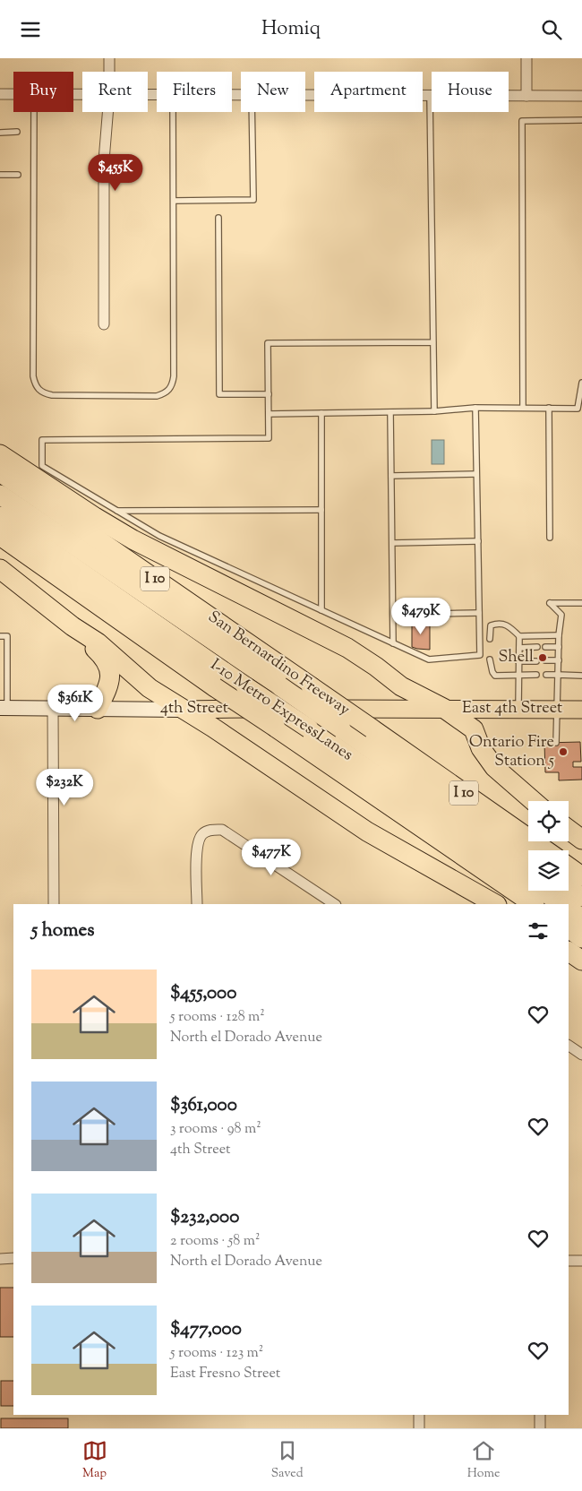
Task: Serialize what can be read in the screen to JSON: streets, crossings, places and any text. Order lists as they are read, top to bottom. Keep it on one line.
{"streets":{"highway":["I 10","San Bernardino Freeway","I-10 Metro ExpressLanes"],"main road":["4th Street","East 4th Street"]},"crossings":[["4th Street","East 4th Street"]],"places":["Shell","Ontario Fire Station 5"],"page":{"header":"Homiq","chip":["Buy","Rent","Filters","New","Apartment","House"],"price":["$455K","$479K","$361K","$232K","$477K"],"heading":"5 homes","list":[{"name":"$455,000","note":"5 rooms · 128 m² · North el Dorado Avenue"},{"name":"$361,000","note":"3 rooms · 98 m² · 4th Street"},{"name":"$232,000","note":"2 rooms · 58 m² · North el Dorado Avenue"},{"name":"$477,000","note":"5 rooms · 123 m² · East Fresno Street"}],"tabs":["Map","Saved","Home"]}}
